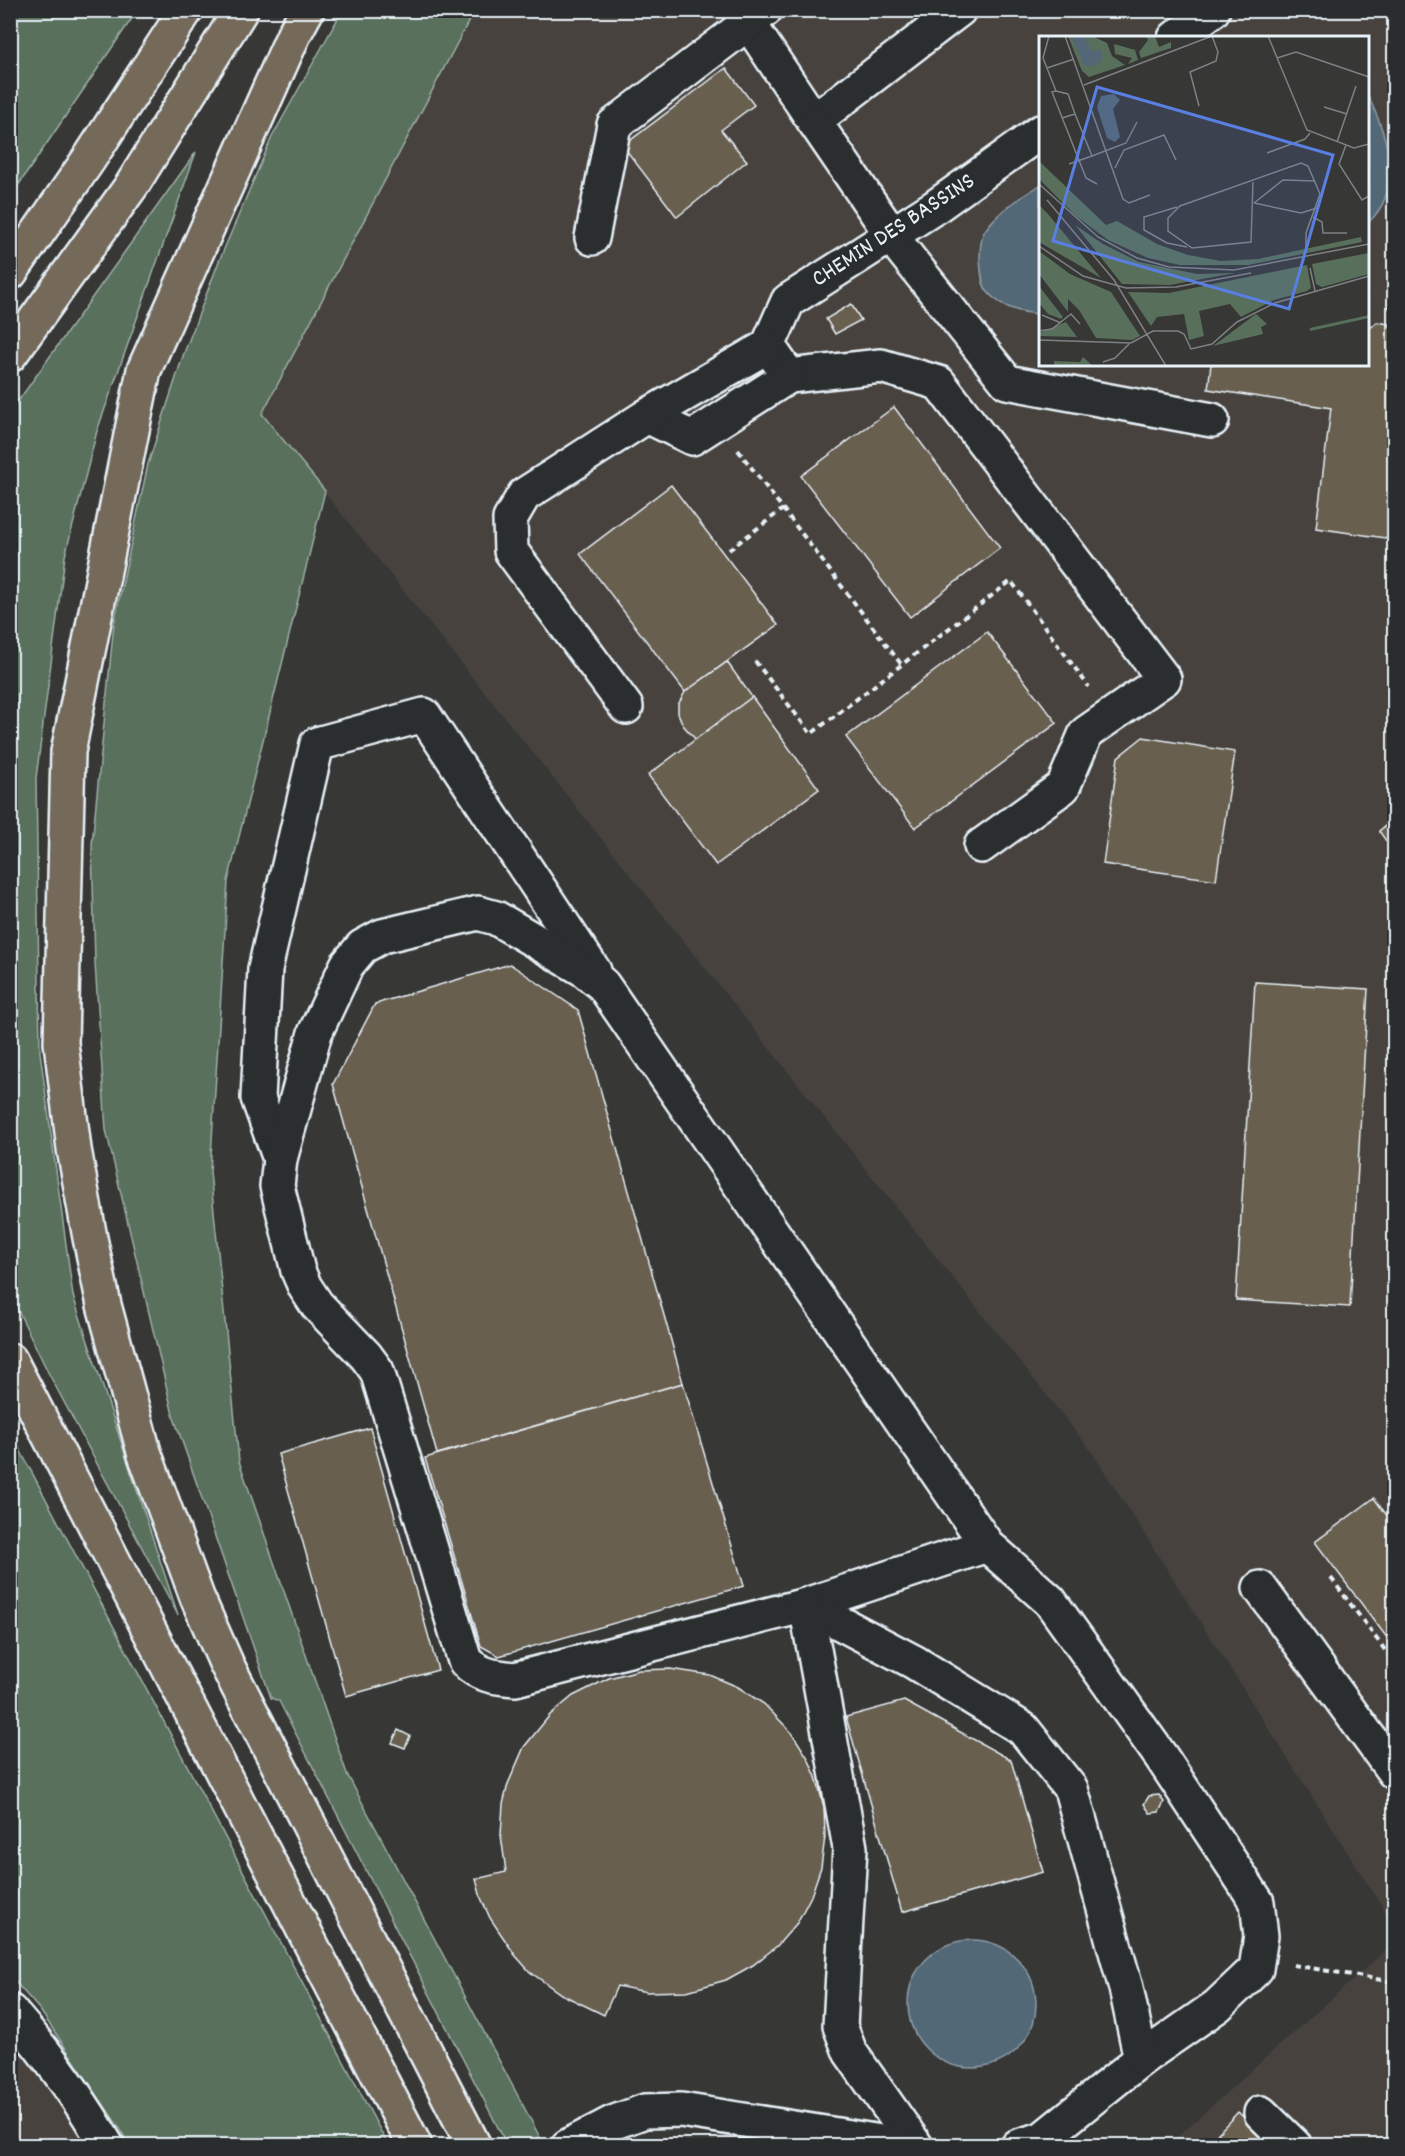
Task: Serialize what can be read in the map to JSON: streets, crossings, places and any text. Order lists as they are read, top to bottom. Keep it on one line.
{"streets":{"street":["CHEMIN DES BASSINS"]}}
